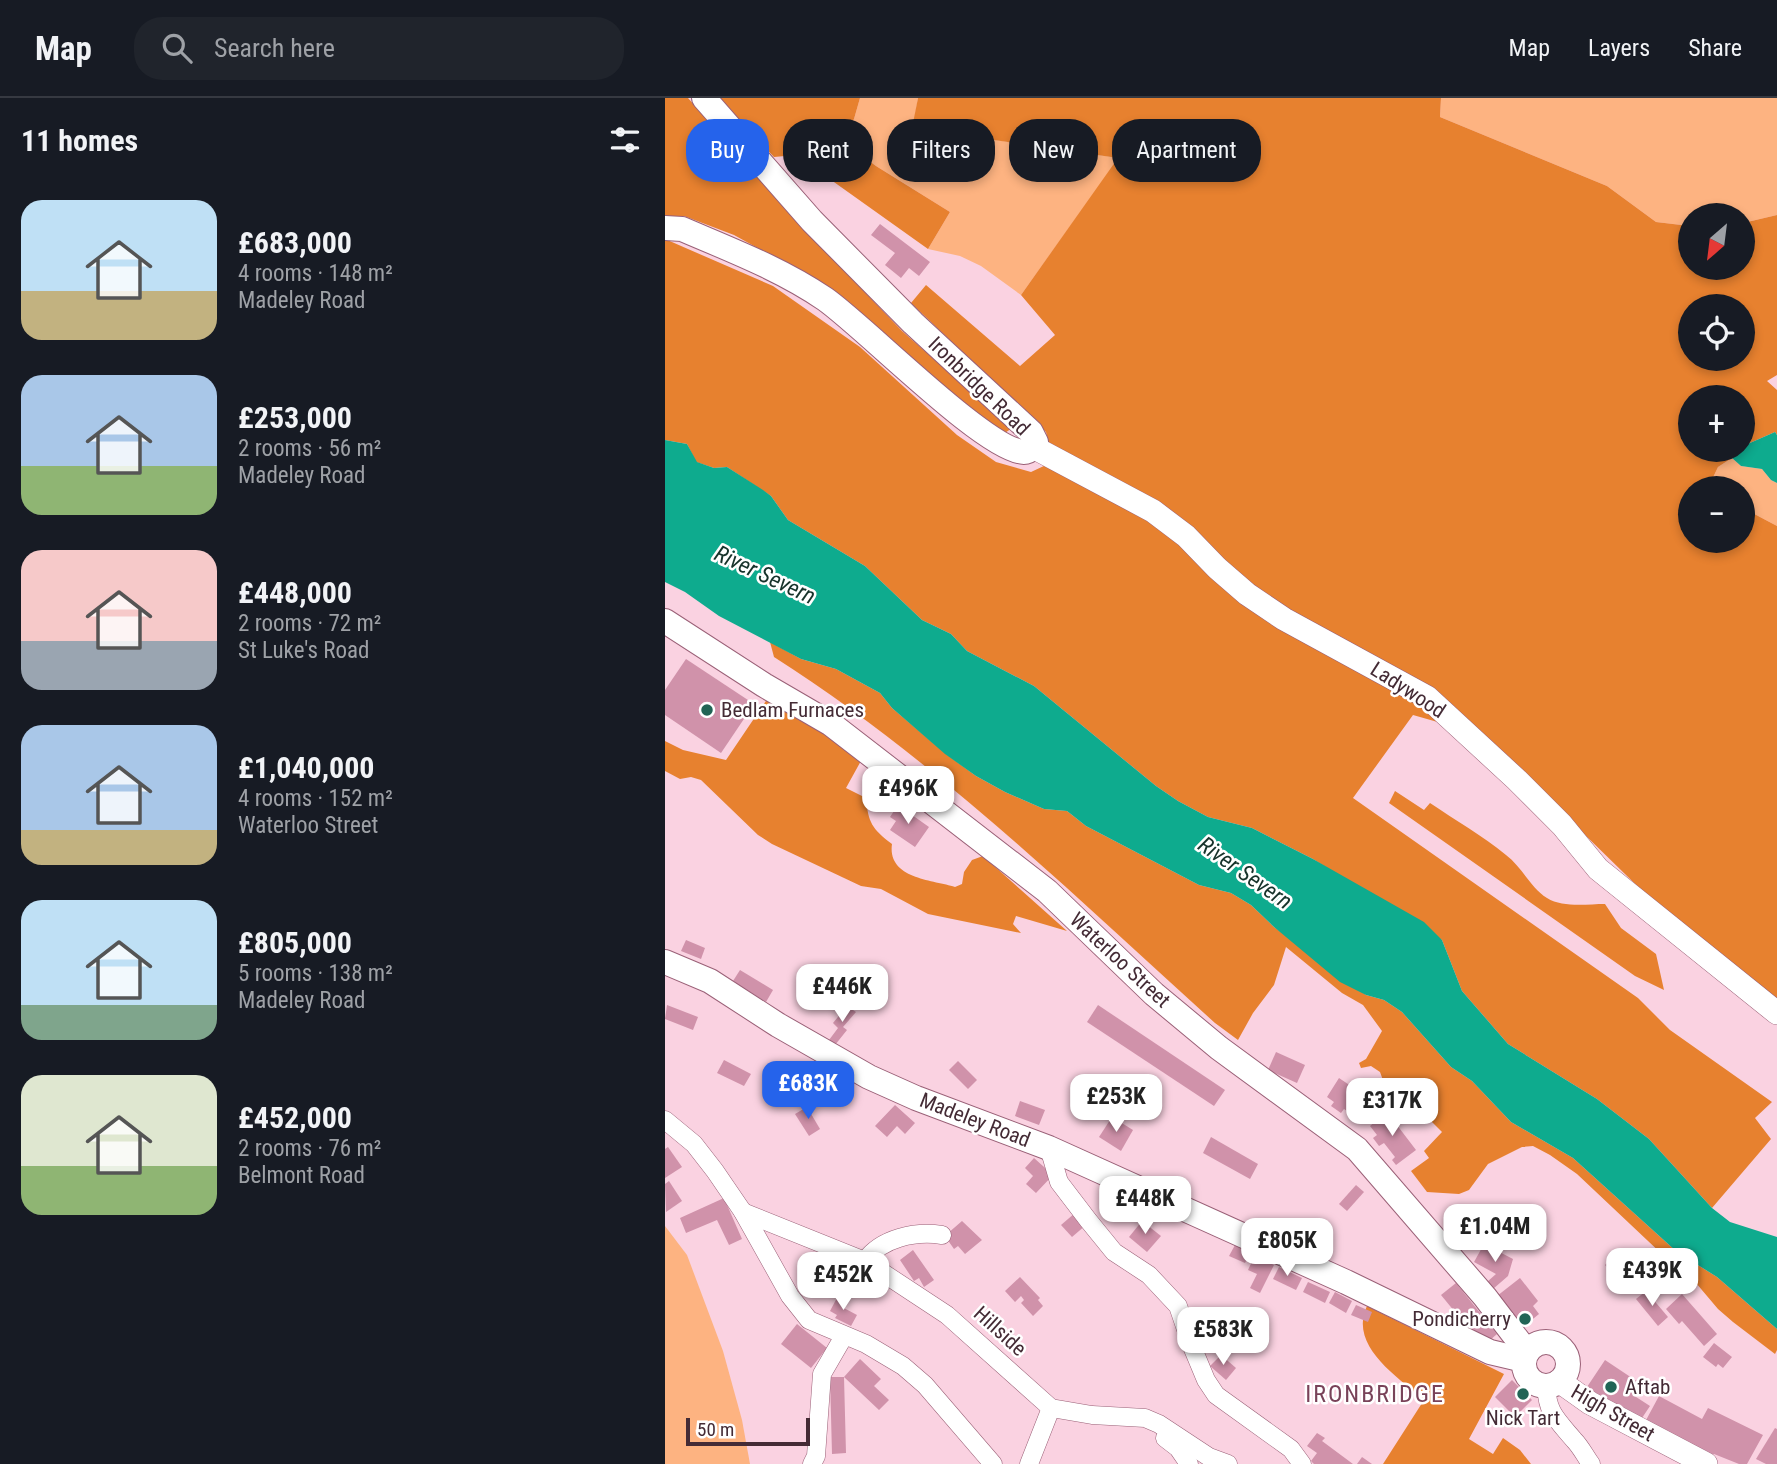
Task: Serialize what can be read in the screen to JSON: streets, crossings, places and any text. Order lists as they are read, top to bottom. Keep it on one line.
{"streets":{"main road":["Ironbridge Road","Waterloo Street","Madeley Road"],"street":["Ladywood","Hillside","High Street"]},"crossings":[["Ironbridge Road","Ladywood"],["Waterloo Street","Madeley Road"],["Waterloo Street","High Street"],["Madeley Road","High Street"]],"districts":["IRONBRIDGE"],"water":["River Severn"],"places":["Bedlam Furnaces","Pondicherry","Aftab","Nick Tart"],"scale_bar":"50 m","north":"bottom left","page":{"header":"Map","search":"Search here","nav":["Map","Layers","Share"],"heading":"11 homes","chip":["Buy","Rent","Filters","New","Apartment"],"list":[{"name":"£683,000","note":"4 rooms · 148 m² · Madeley Road"},{"name":"£253,000","note":"2 rooms · 56 m² · Madeley Road"},{"name":"£448,000","note":"2 rooms · 72 m² · St Luke's Road"},{"name":"£1,040,000","note":"4 rooms · 152 m² · Waterloo Street"},{"name":"£805,000","note":"5 rooms · 138 m² · Madeley Road"},{"name":"£452,000","note":"2 rooms · 76 m² · Belmont Road"}],"map_buttons":["+","−"],"price":["£496K","£446K","£683K","£253K","£317K","£448K","£1.04M","£805K","£439K","£452K","£583K"],"scale":"50 m"}}
